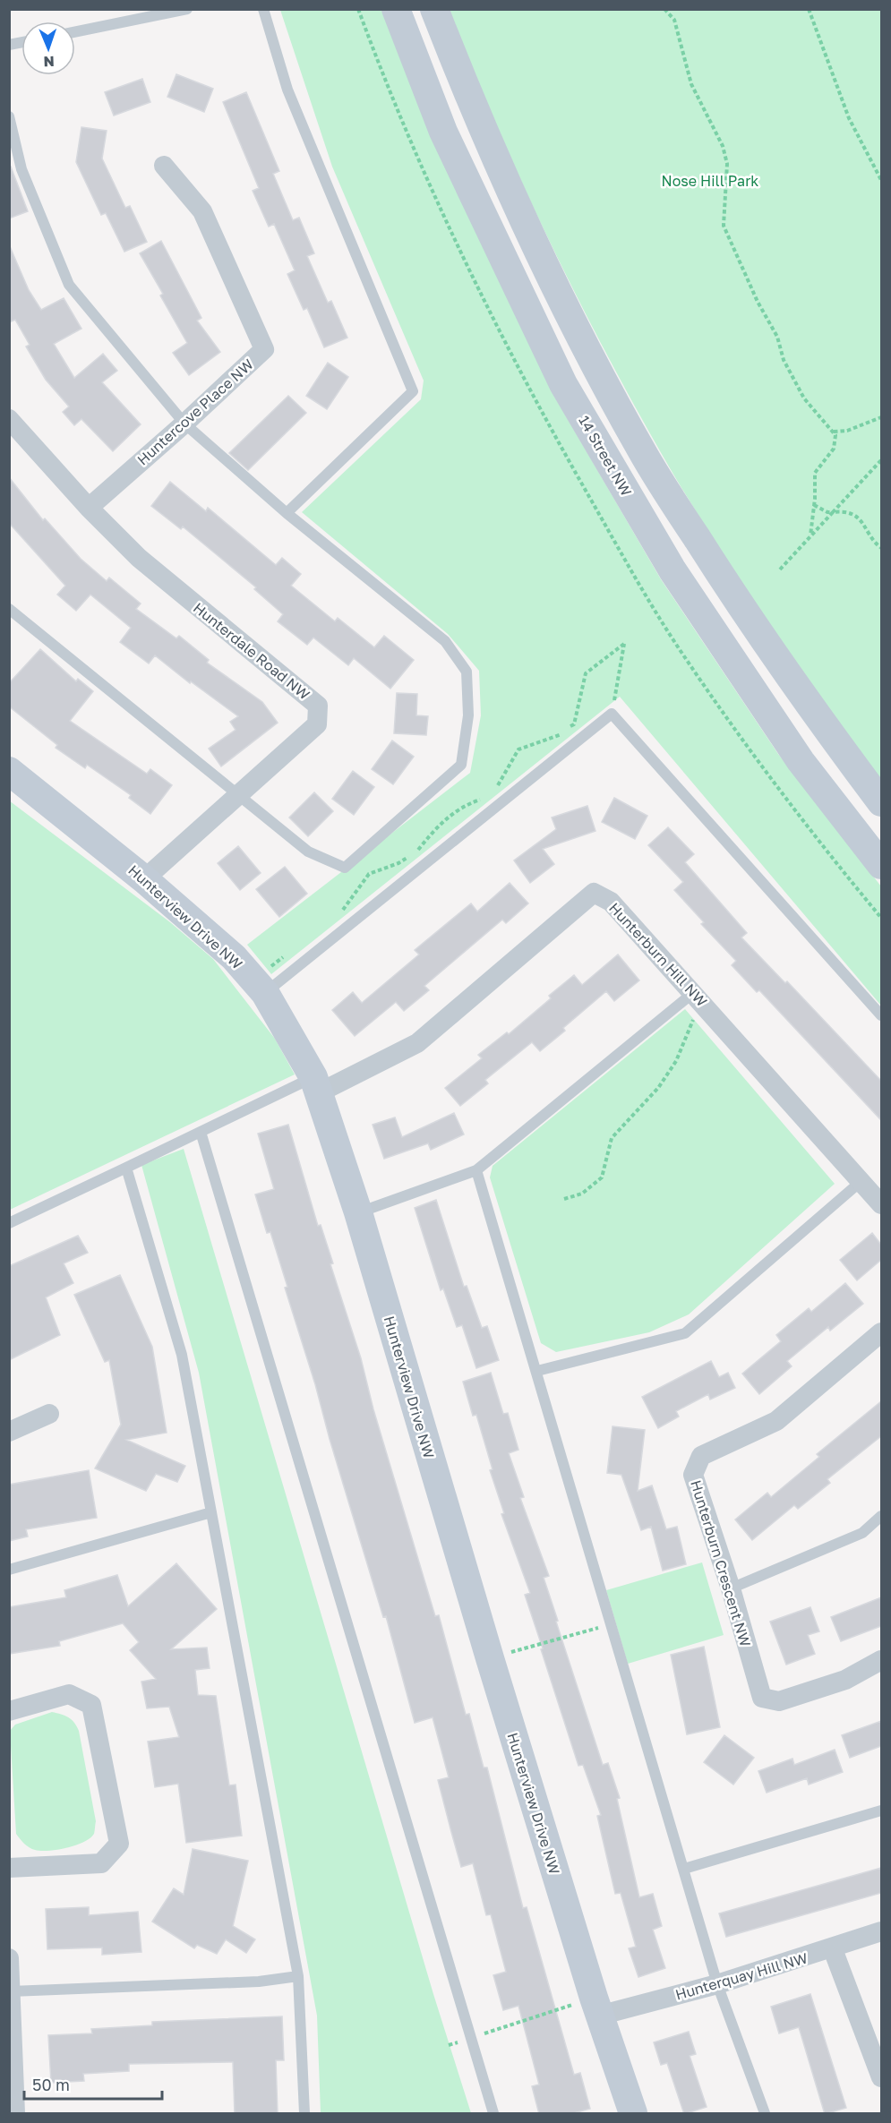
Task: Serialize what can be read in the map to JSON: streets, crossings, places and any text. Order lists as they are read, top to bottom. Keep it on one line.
{"streets":{"main road":["14 Street NW","Hunterview Drive NW"],"street":["Huntercove Place NW","Hunterdale Road NW","Hunterburn Hill NW","Hunterburn Crescent NW","Hunterquay Hill NW"]},"crossings":[["Huntercove Place NW","Hunterdale Road NW"],["Hunterdale Road NW","Hunterview Drive NW"],["Hunterview Drive NW","Hunterburn Hill NW"],["Hunterview Drive NW","Hunterquay Hill NW"]],"parks":["Nose Hill Park"],"scale_bar":"50 m","north":"bottom"}
